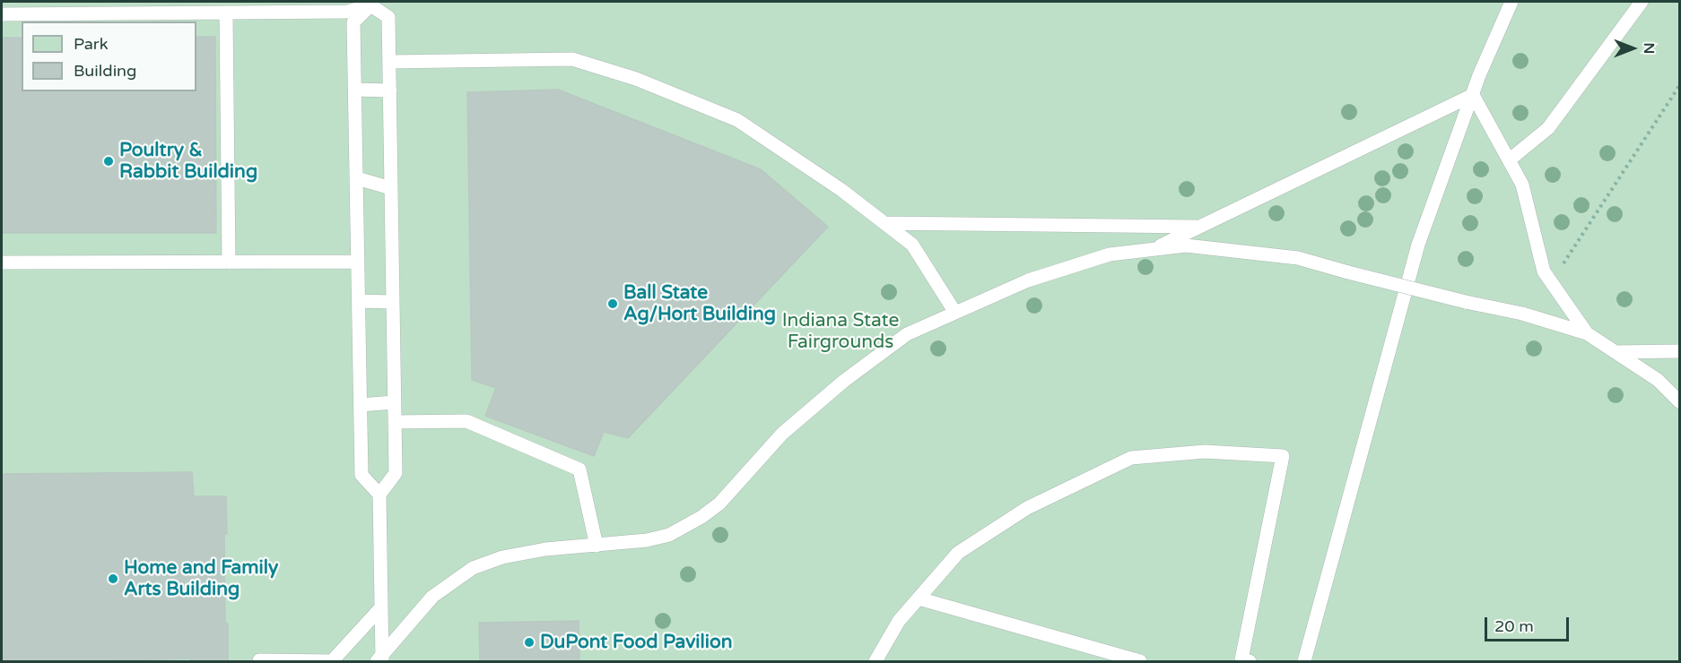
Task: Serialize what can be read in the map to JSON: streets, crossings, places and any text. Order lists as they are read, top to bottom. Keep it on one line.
{"parks":["Indiana State Fairgrounds"],"places":["Poultry & Rabbit Building","Ball State Ag/Hort Building","Home and Family Arts Building","DuPont Food Pavilion"],"legend":["Park","Building"],"scale_bar":"20 m","north":"right"}
